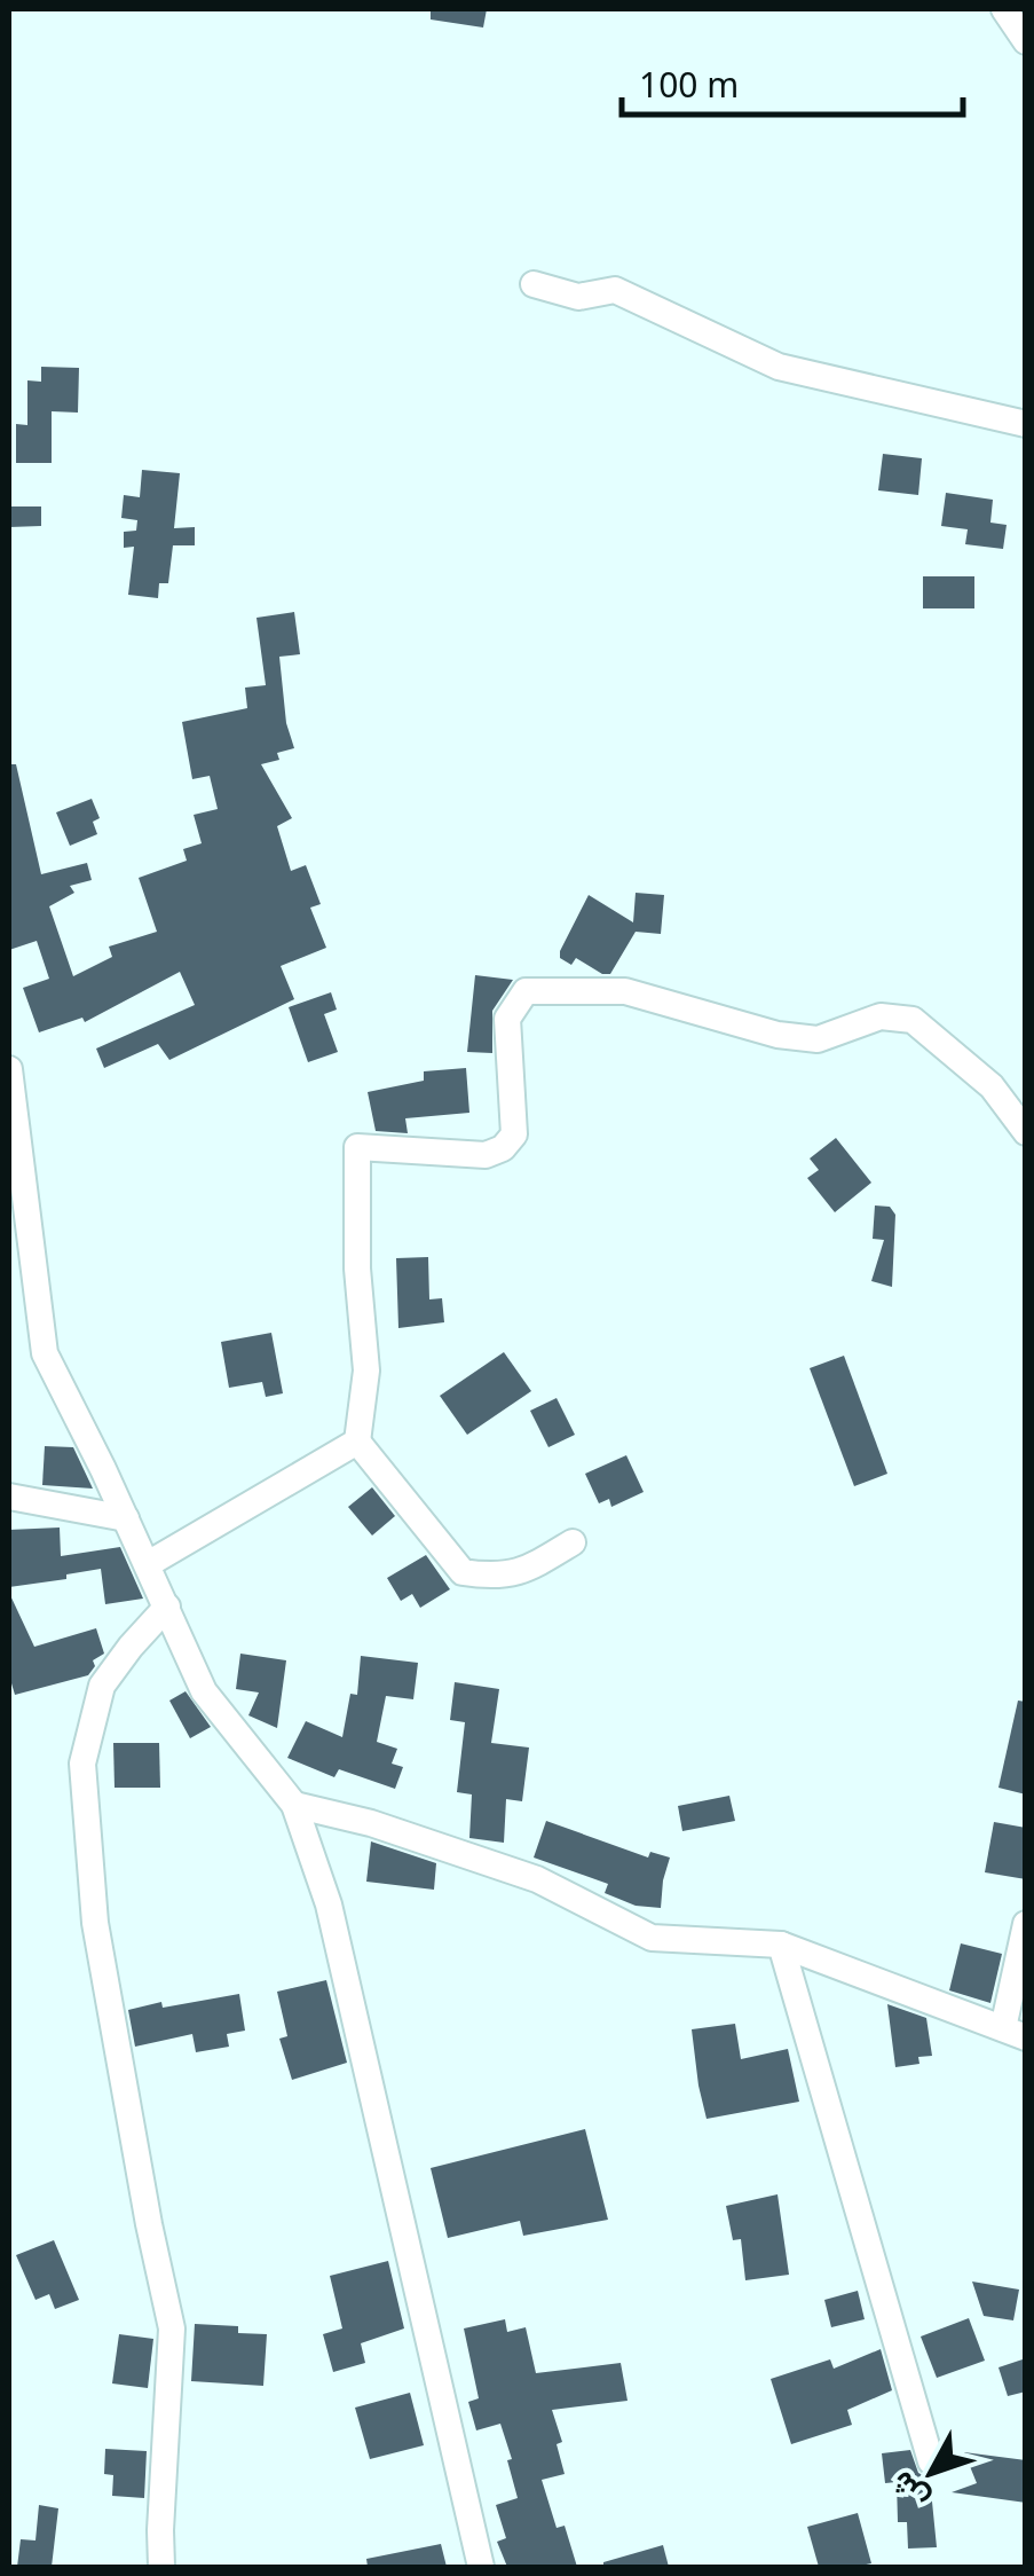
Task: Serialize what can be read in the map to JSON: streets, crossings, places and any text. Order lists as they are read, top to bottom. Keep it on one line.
{"scale_bar":"100 m","north":"bottom left"}
